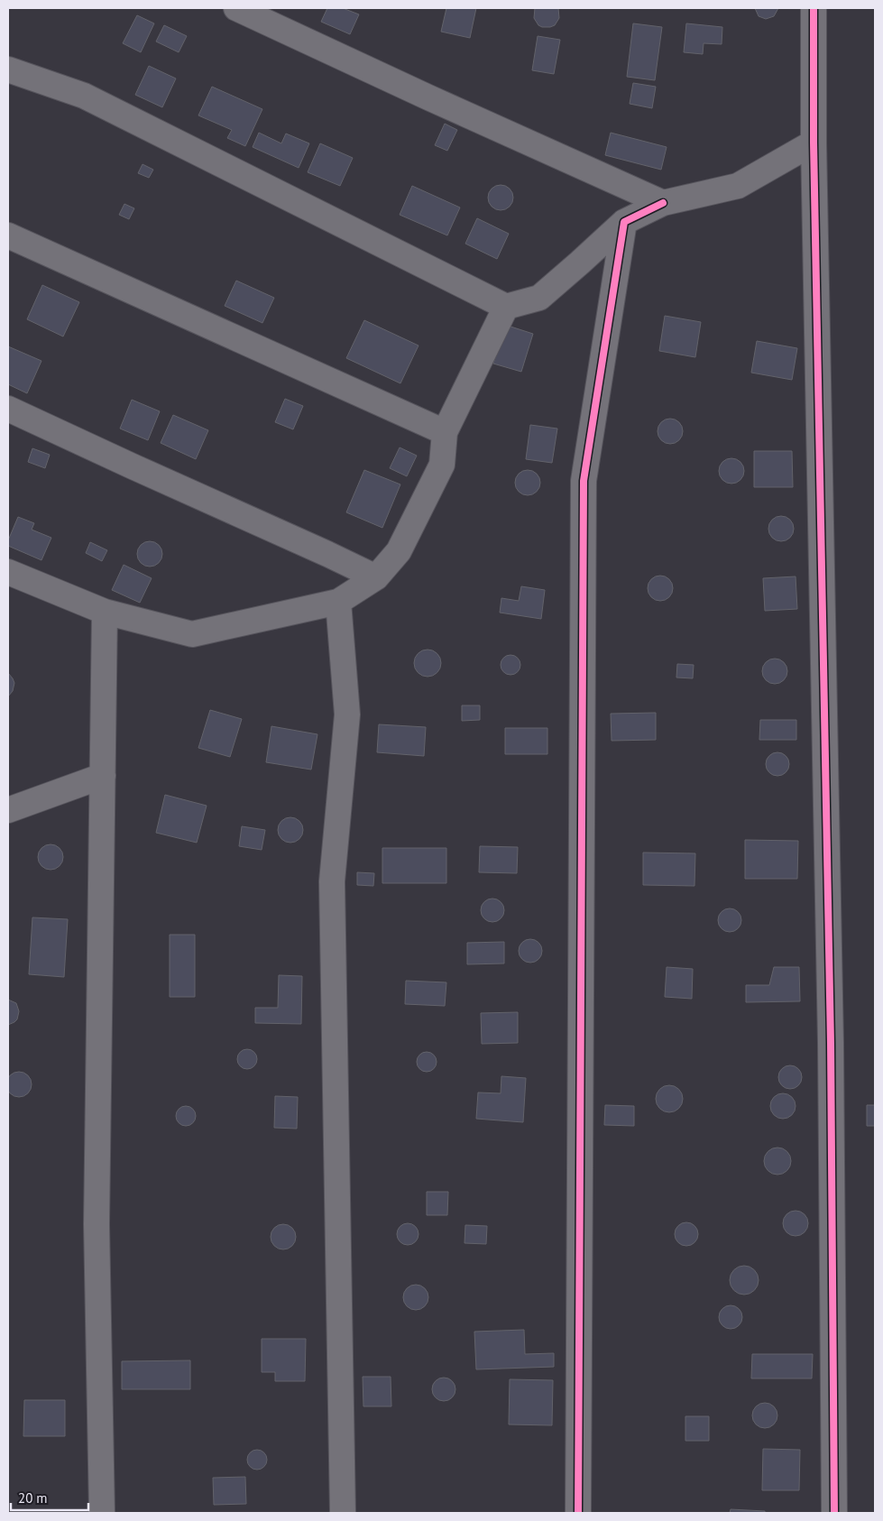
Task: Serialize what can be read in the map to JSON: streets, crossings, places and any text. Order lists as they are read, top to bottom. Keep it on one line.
{"scale_bar":"20 m"}
